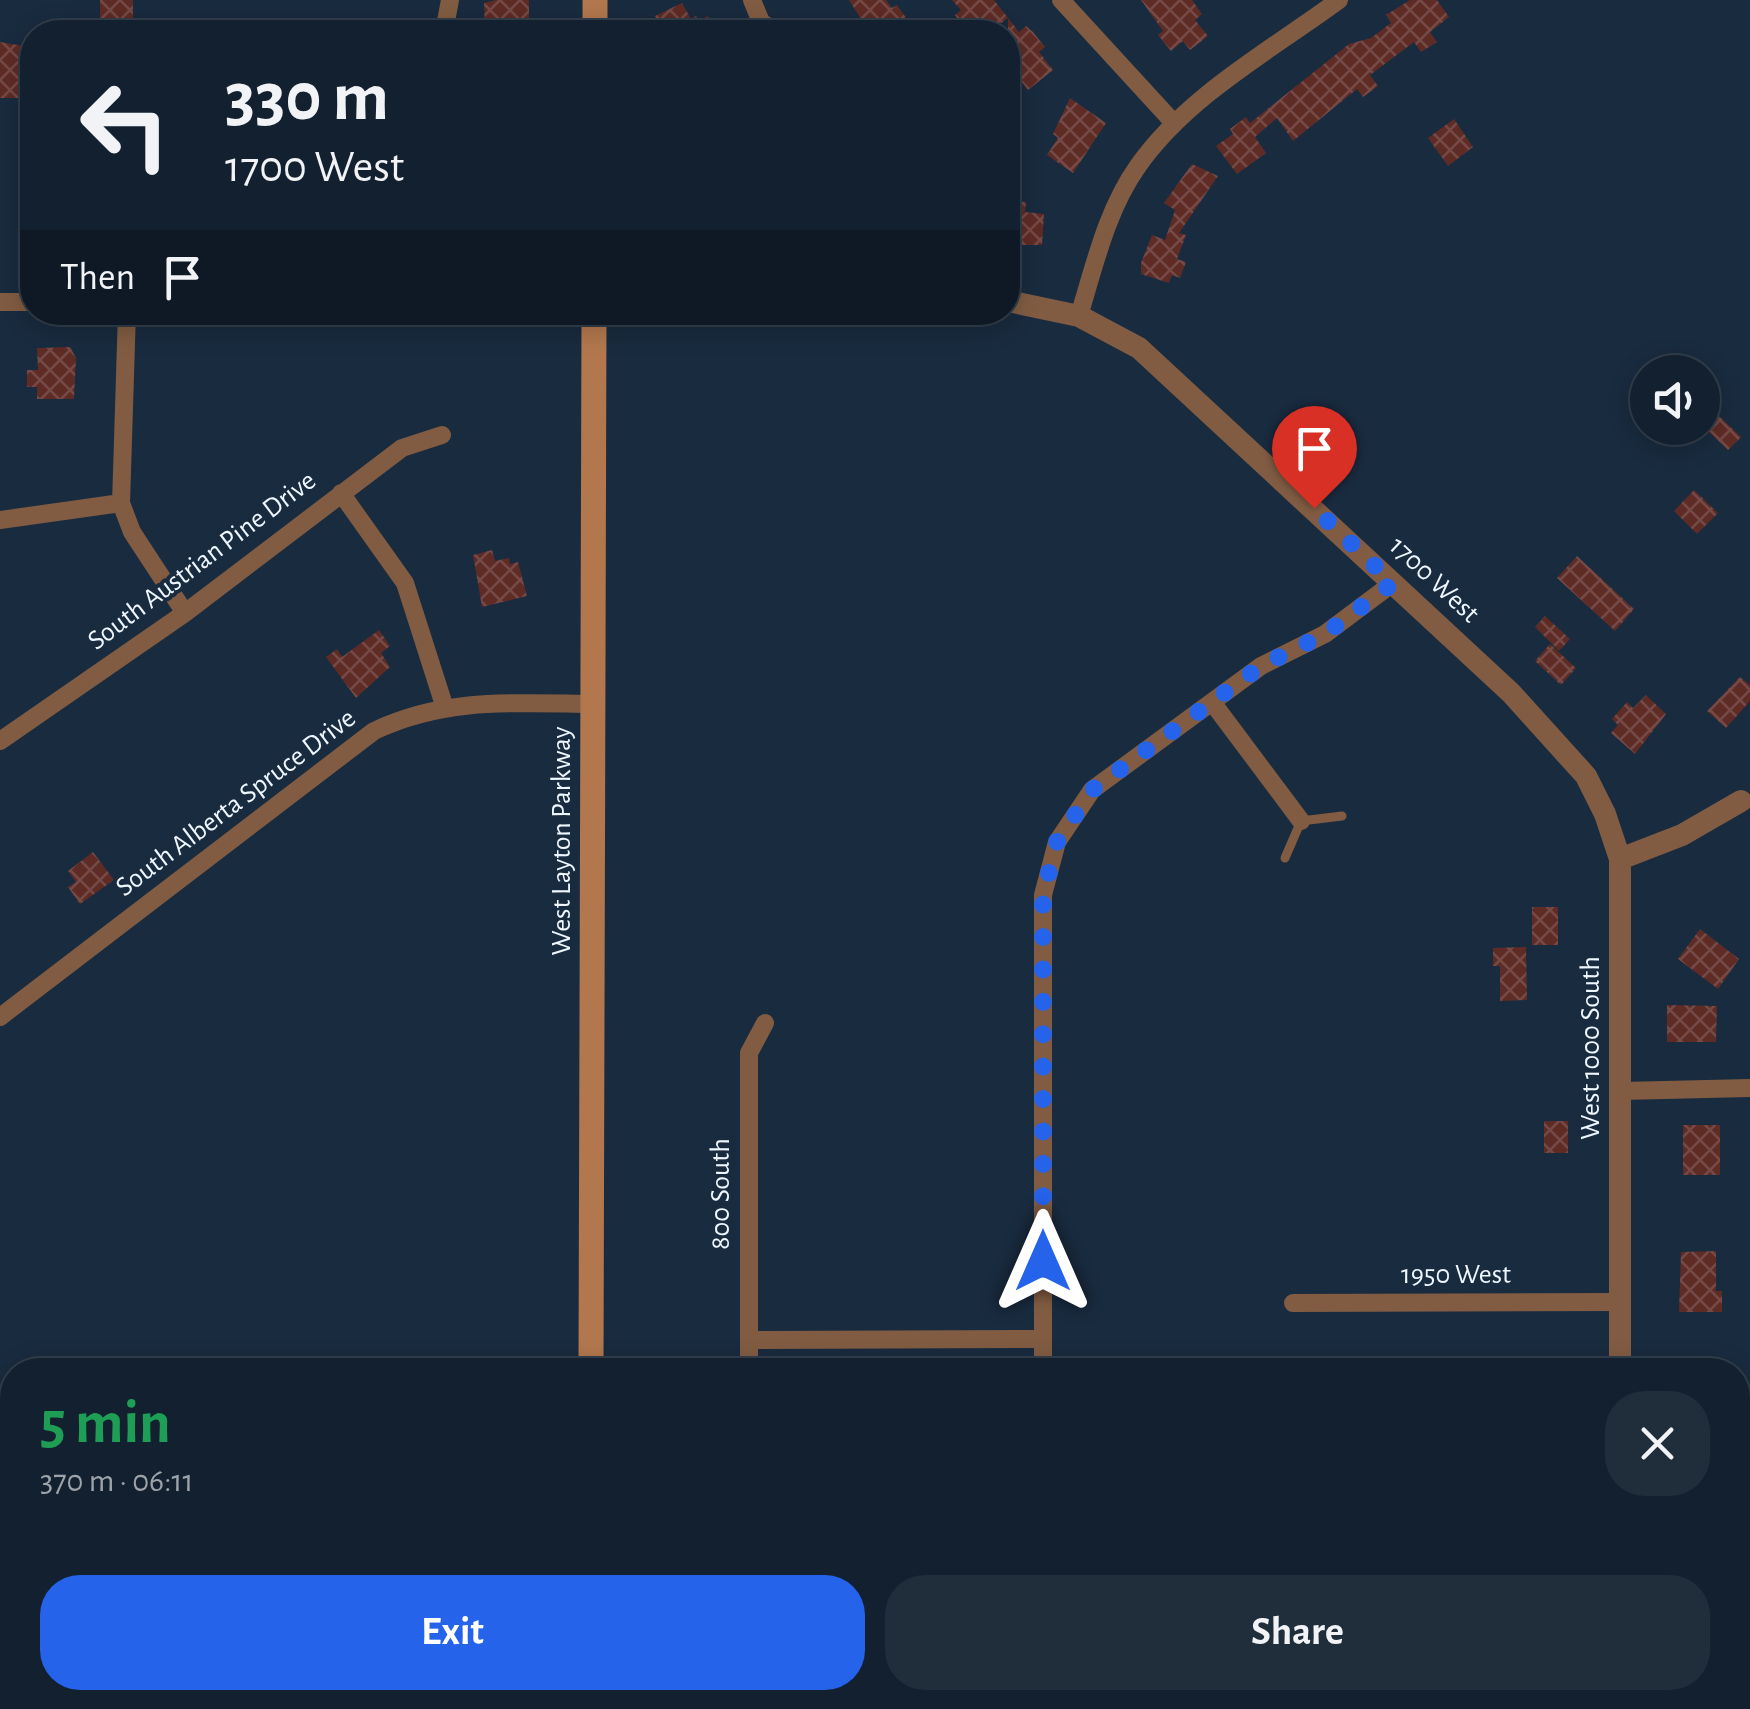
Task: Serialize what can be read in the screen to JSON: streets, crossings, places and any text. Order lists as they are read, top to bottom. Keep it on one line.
{"streets":{"main road":["West Layton Parkway"],"street":["South Austrian Pine Drive","1700 West","South Alberta Spruce Drive","West 1000 South","800 South","1950 West"]},"crossings":[["1700 West","West 1000 South"],["South Alberta Spruce Drive","West Layton Parkway"],["West 1000 South","1950 West"]],"page":{"turn":["330 m","1700 West"],"then":"Then","heading":["5 min","370 m · 06:11"],"buttons":["Exit","Share"]}}
